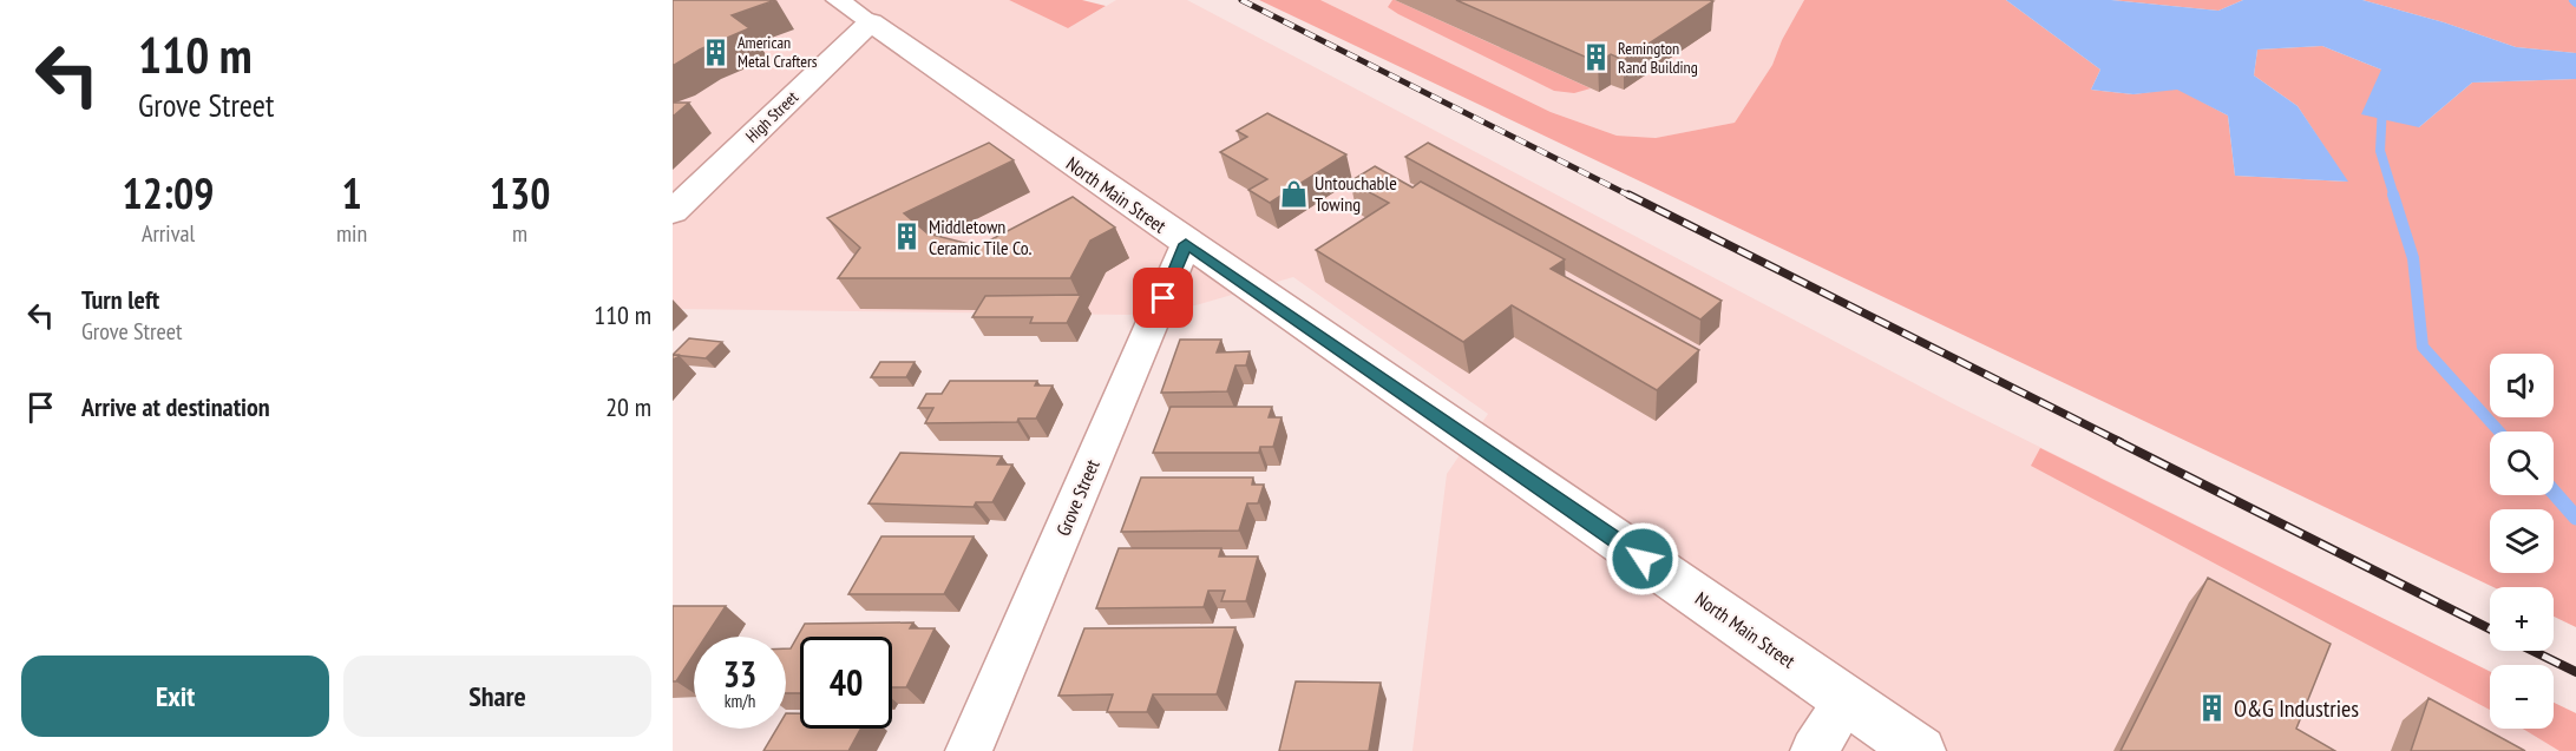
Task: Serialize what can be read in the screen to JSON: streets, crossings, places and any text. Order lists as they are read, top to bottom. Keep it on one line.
{"streets":{"street":["High Street","North Main Street","Grove Street"]},"crossings":[["High Street","North Main Street"],["North Main Street","Grove Street"]],"places":{"building":["American Metal Crafters","Remington Rand Building","Middletown Ceramic Tile Co.","O&G Industries"],"shop":["Untouchable Towing"]},"page":{"turn":["110 m","Grove Street"],"eta":["12:09","Arrival","1","min","130","m"],"list":[{"name":"Turn left","note":"Grove Street","value":"110 m"},{"name":"Arrive at destination","value":"20 m"}],"map_buttons":["+","−"],"speed":"33 km/h","limit":"40","buttons":["Exit","Share"]}}
